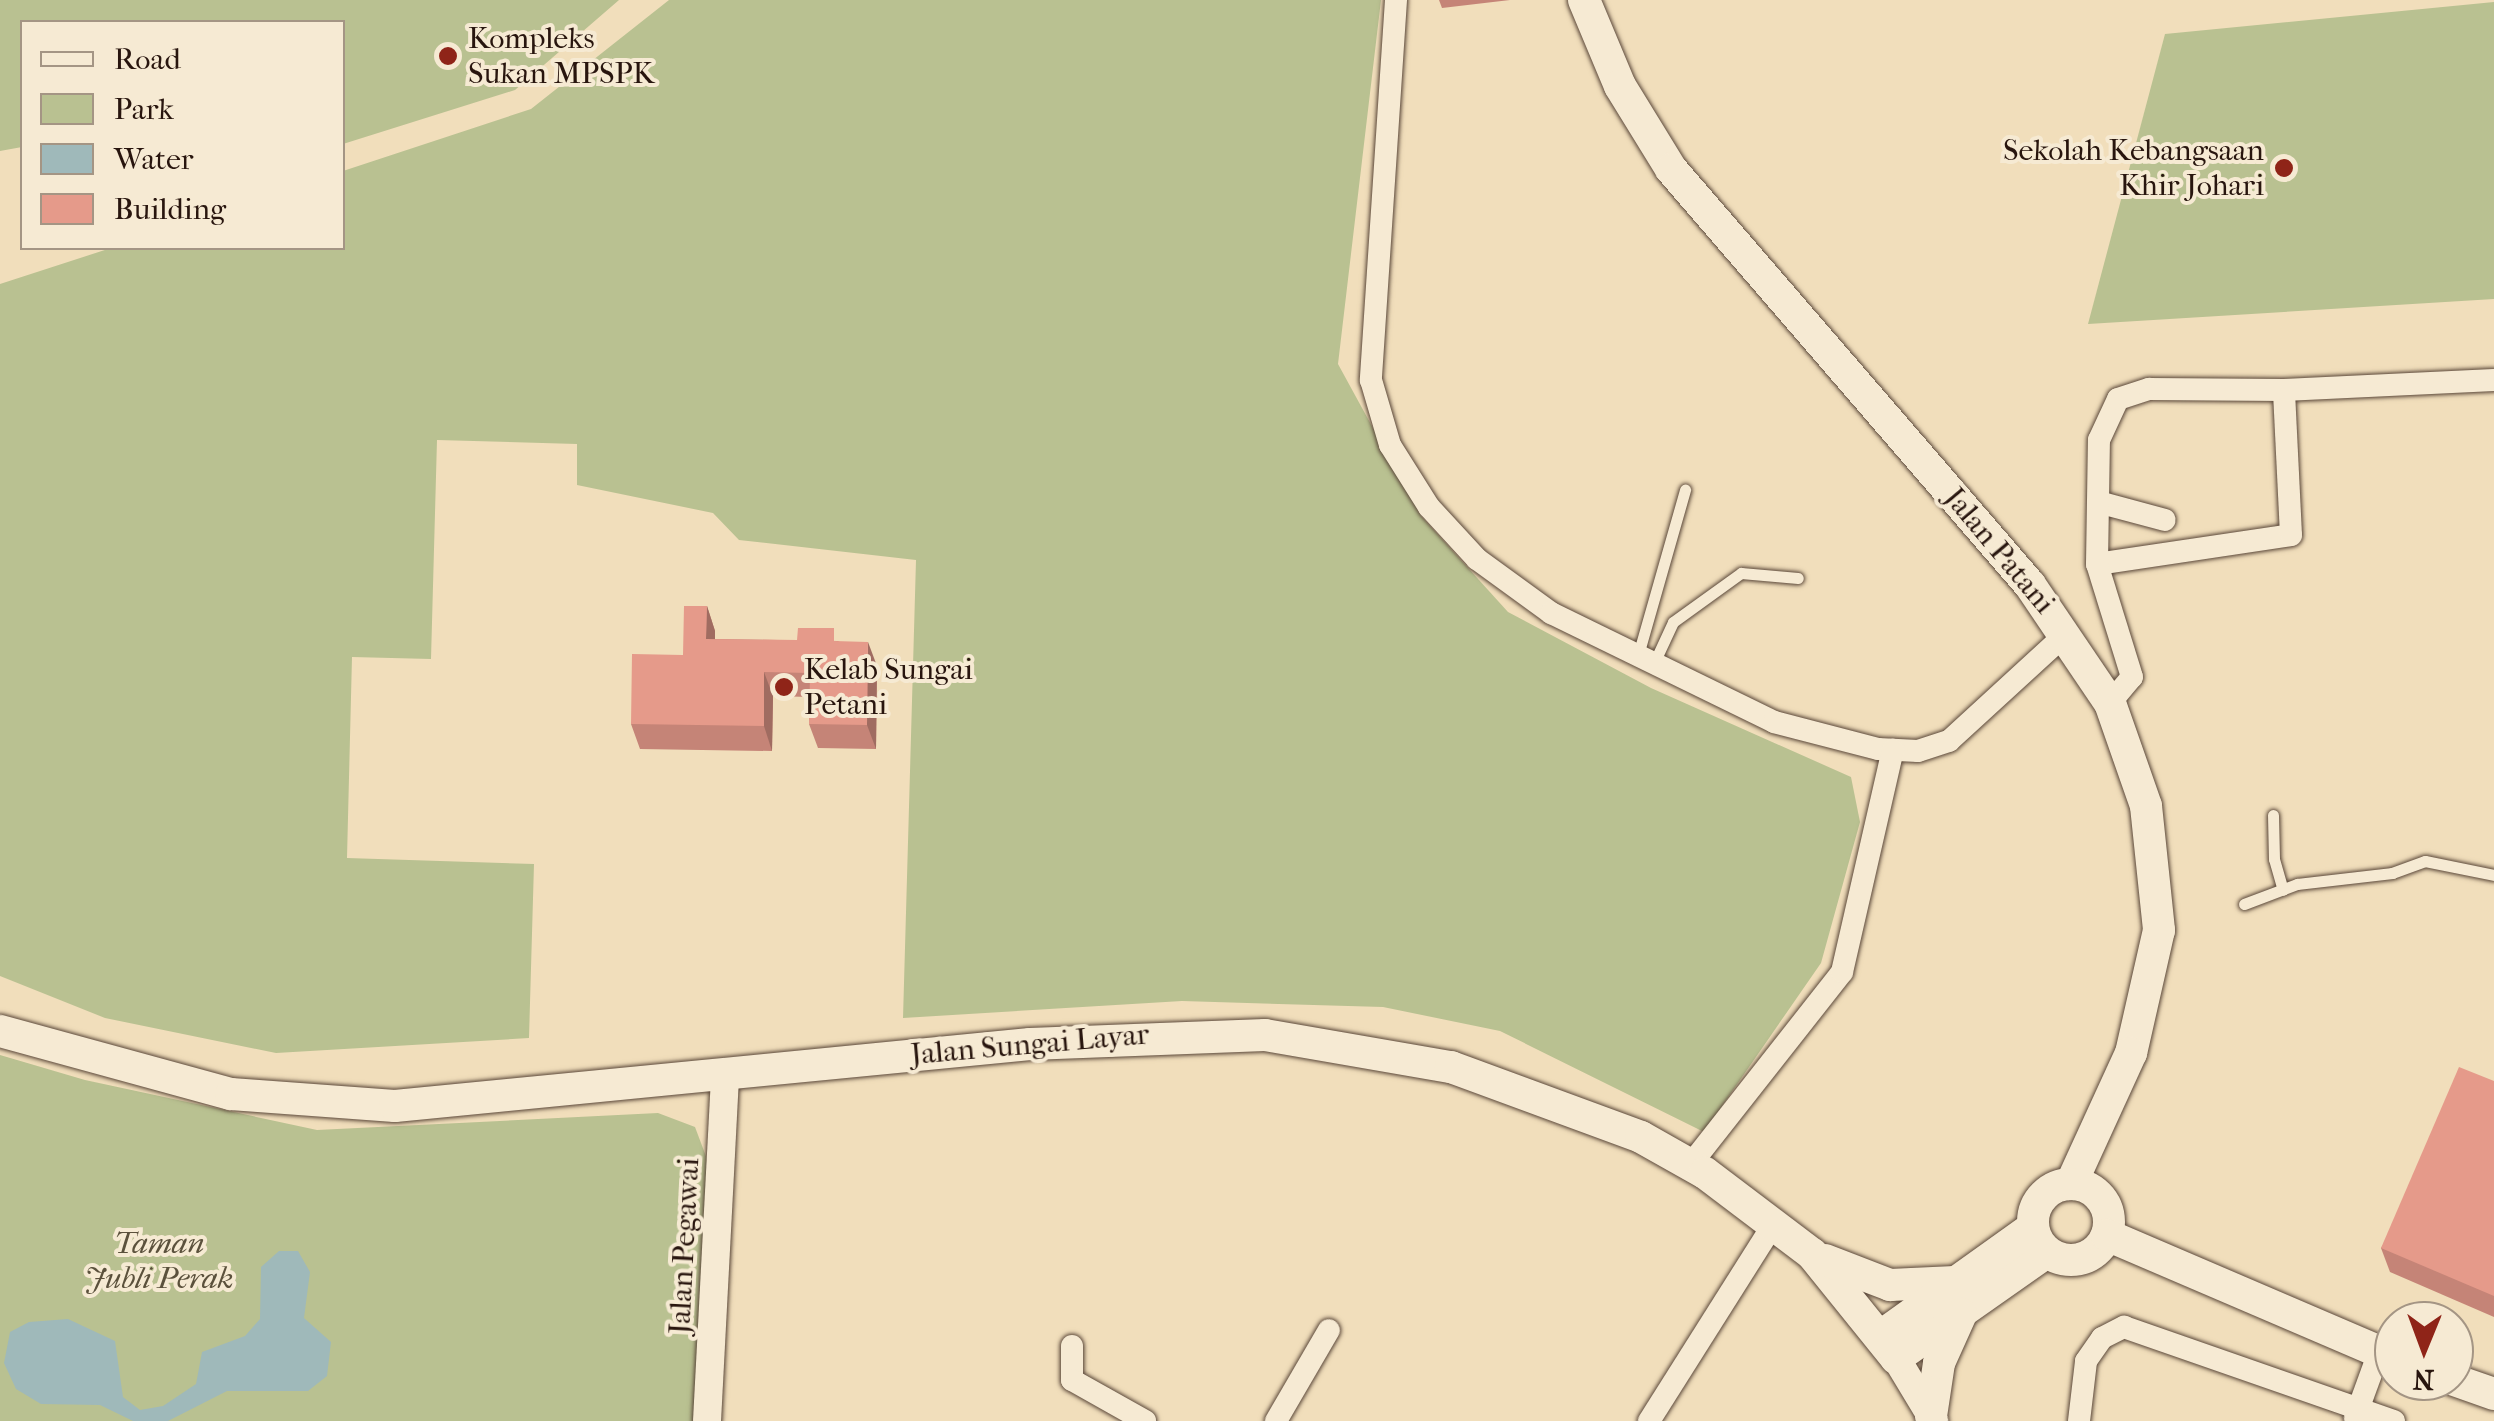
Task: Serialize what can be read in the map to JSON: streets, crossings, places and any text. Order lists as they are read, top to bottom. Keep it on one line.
{"streets":{"main road":["Jalan Patani","Jalan Sungai Layar"],"street":["Jalan Pegawai"]},"crossings":[["Jalan Sungai Layar","Jalan Pegawai"]],"parks":["Taman Jubli Perak"],"places":["Kompleks Sukan MPSPK","Sekolah Kebangsaan Khir Johari","Kelab Sungai Petani"],"legend":["Road","Park","Water","Building"],"north":"bottom"}
